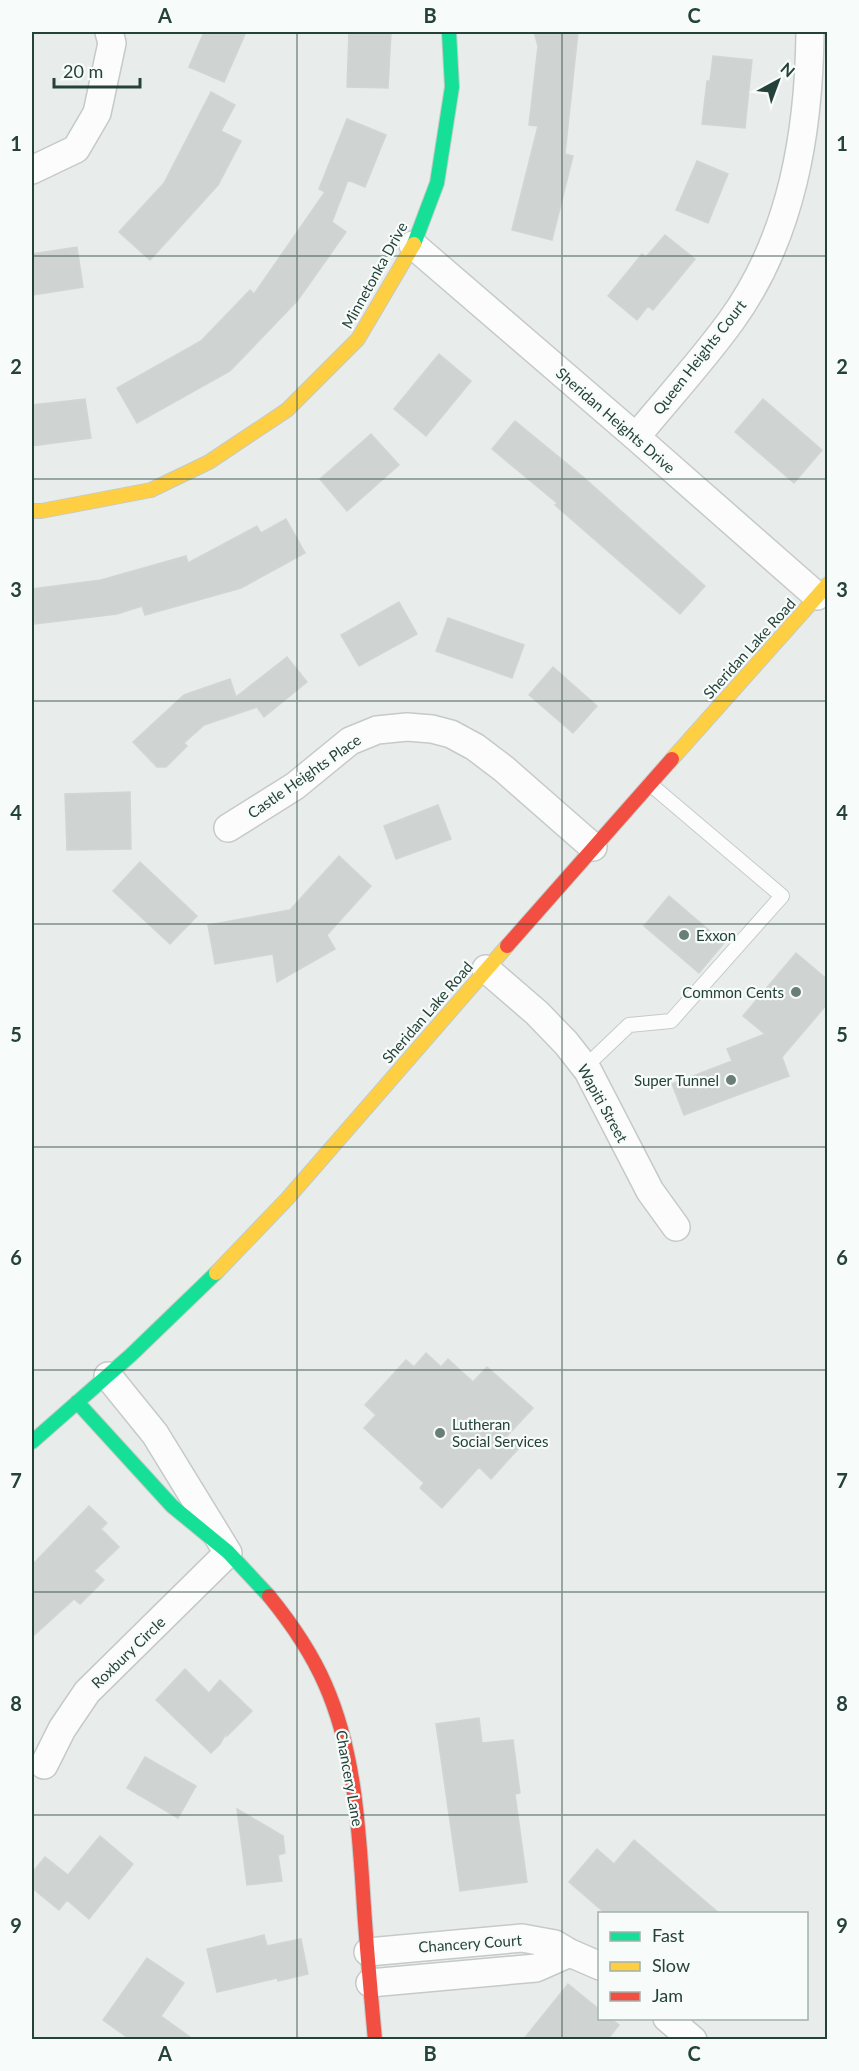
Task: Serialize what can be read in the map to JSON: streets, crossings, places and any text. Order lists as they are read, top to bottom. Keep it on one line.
{"streets":{"street":["Minnetonka Drive","Queen Heights Court","Sheridan Heights Drive","Sheridan Lake Road","Castle Heights Place","Wapiti Street","Roxbury Circle","Chancery Lane","Chancery Court"]},"crossings":[["Minnetonka Drive","Sheridan Heights Drive"],["Queen Heights Court","Sheridan Heights Drive"],["Sheridan Heights Drive","Sheridan Lake Road"],["Sheridan Lake Road","Castle Heights Place"],["Sheridan Lake Road","Wapiti Street"],["Sheridan Lake Road","Chancery Lane"],["Roxbury Circle","Chancery Lane"],["Chancery Lane","Chancery Court"]],"places":["Exxon","Common Cents","Super Tunnel","Lutheran Social Services"],"legend":["Fast","Slow","Jam"],"scale_bar":"20 m","north":"top right","grid":{"columns":["A","B","C"],"rows":["1","2","3","4","5","6","7","8","9"]}}
